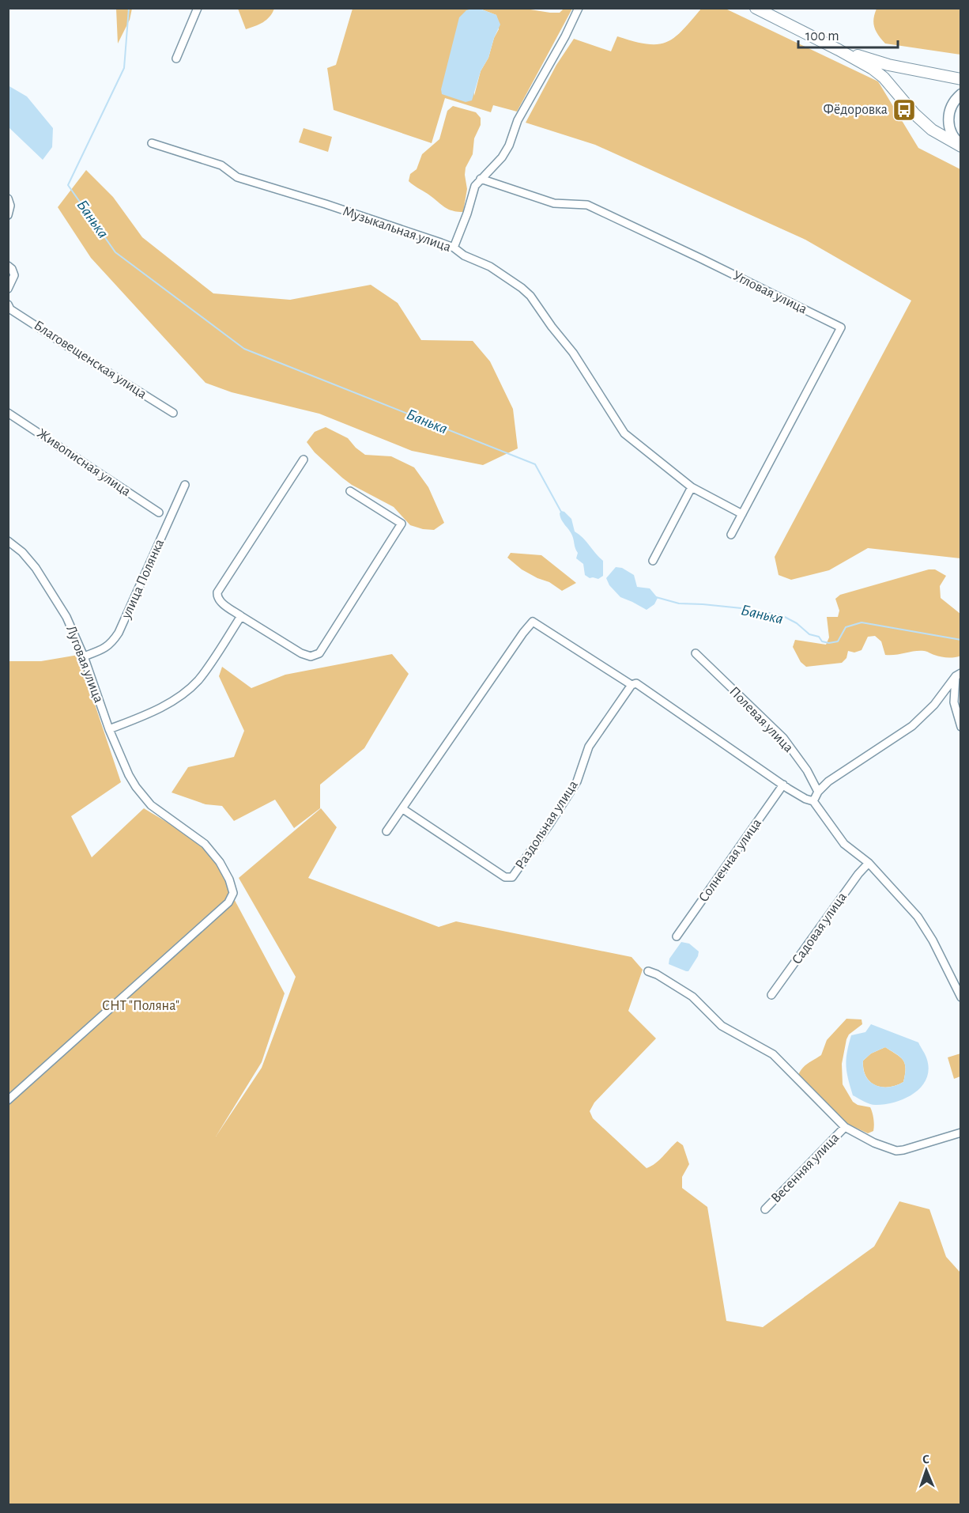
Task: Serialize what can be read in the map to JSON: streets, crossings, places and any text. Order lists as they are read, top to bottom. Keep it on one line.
{"streets":{"street":["Музыкальная улица","Угловая улица","Благовещенская улица","Живописная улица","улица Полянка","Луговая улица","Полевая улица","Раздольная улица","Солнечная улица","Садовая улица","Весенняя улица"]},"crossings":[["Музыкальная улица","Угловая улица"],["улица Полянка","Луговая улица"]],"water":["Банька"],"parks":["СНТ \"Поляна\""],"places":{"bus stop":["Фёдоровка"]},"scale_bar":"100 m","north":"top"}
